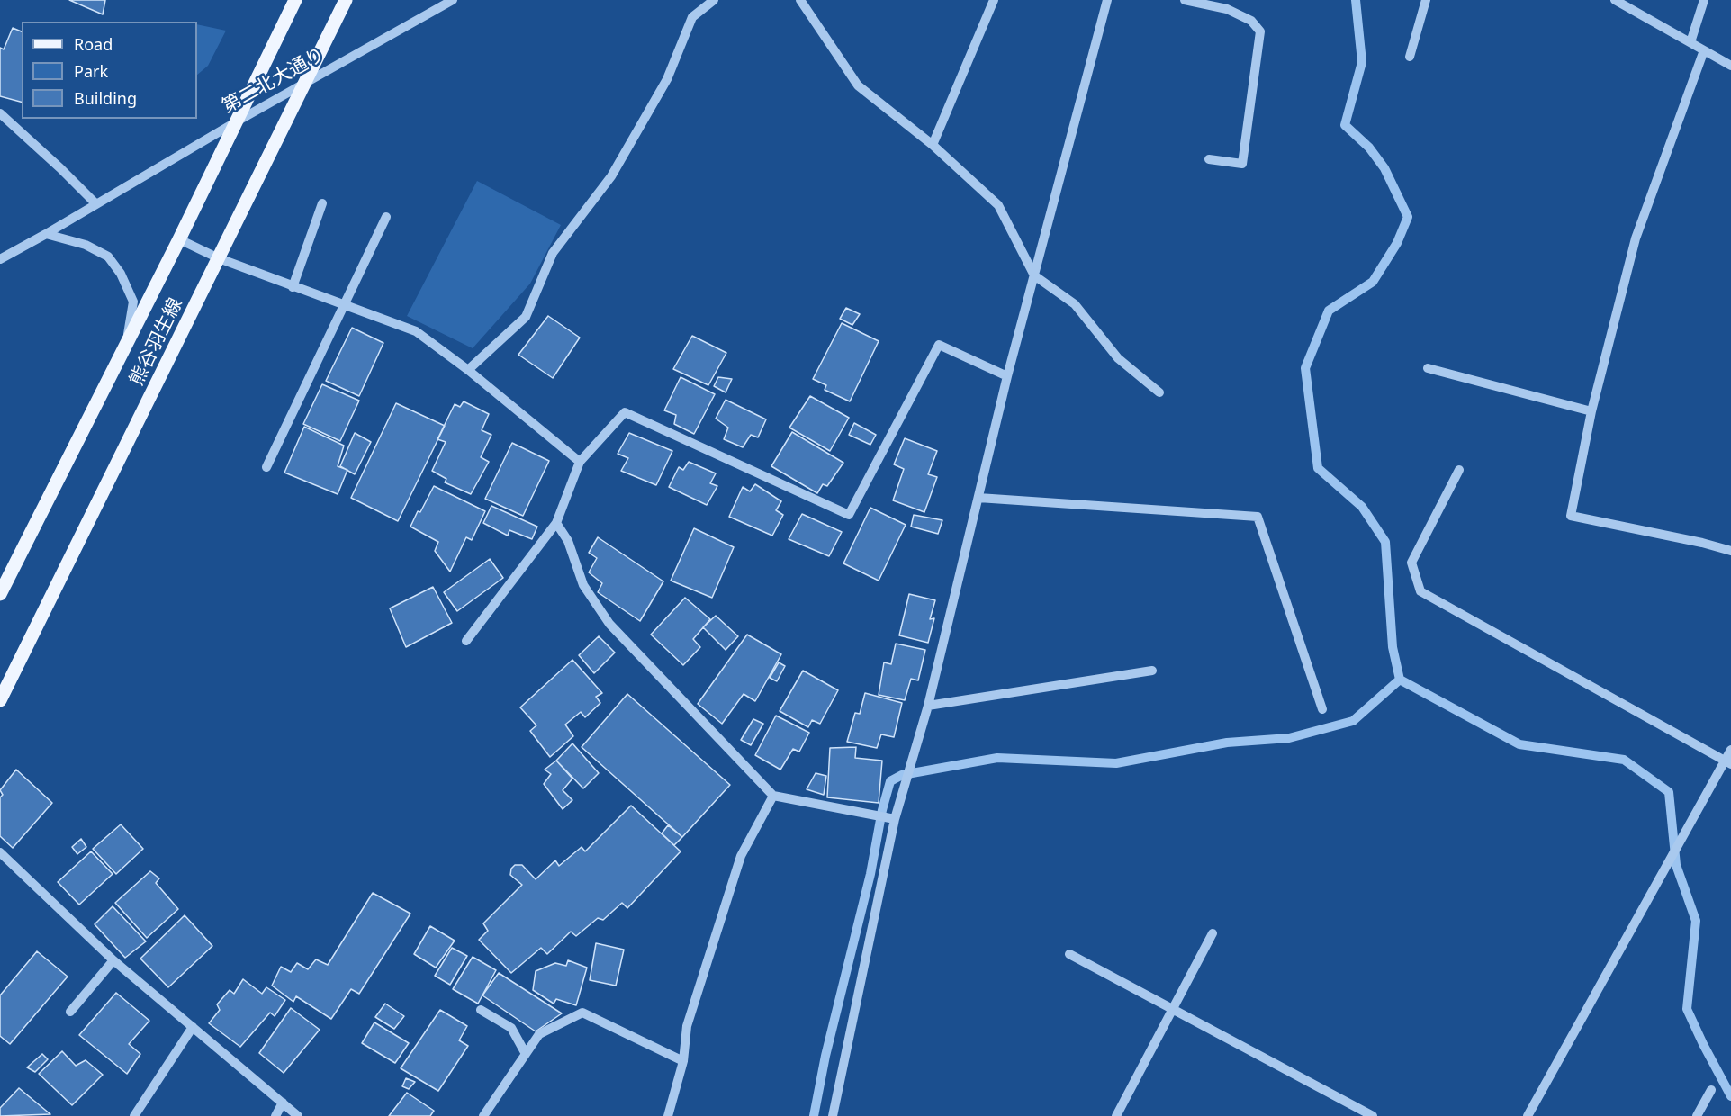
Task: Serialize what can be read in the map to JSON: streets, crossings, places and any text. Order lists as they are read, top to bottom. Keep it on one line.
{"streets":{"main road":["熊谷羽生線"],"street":["第二北大通り"]},"crossings":[["第二北大通り","熊谷羽生線"]],"legend":["Road","Park","Building"]}
